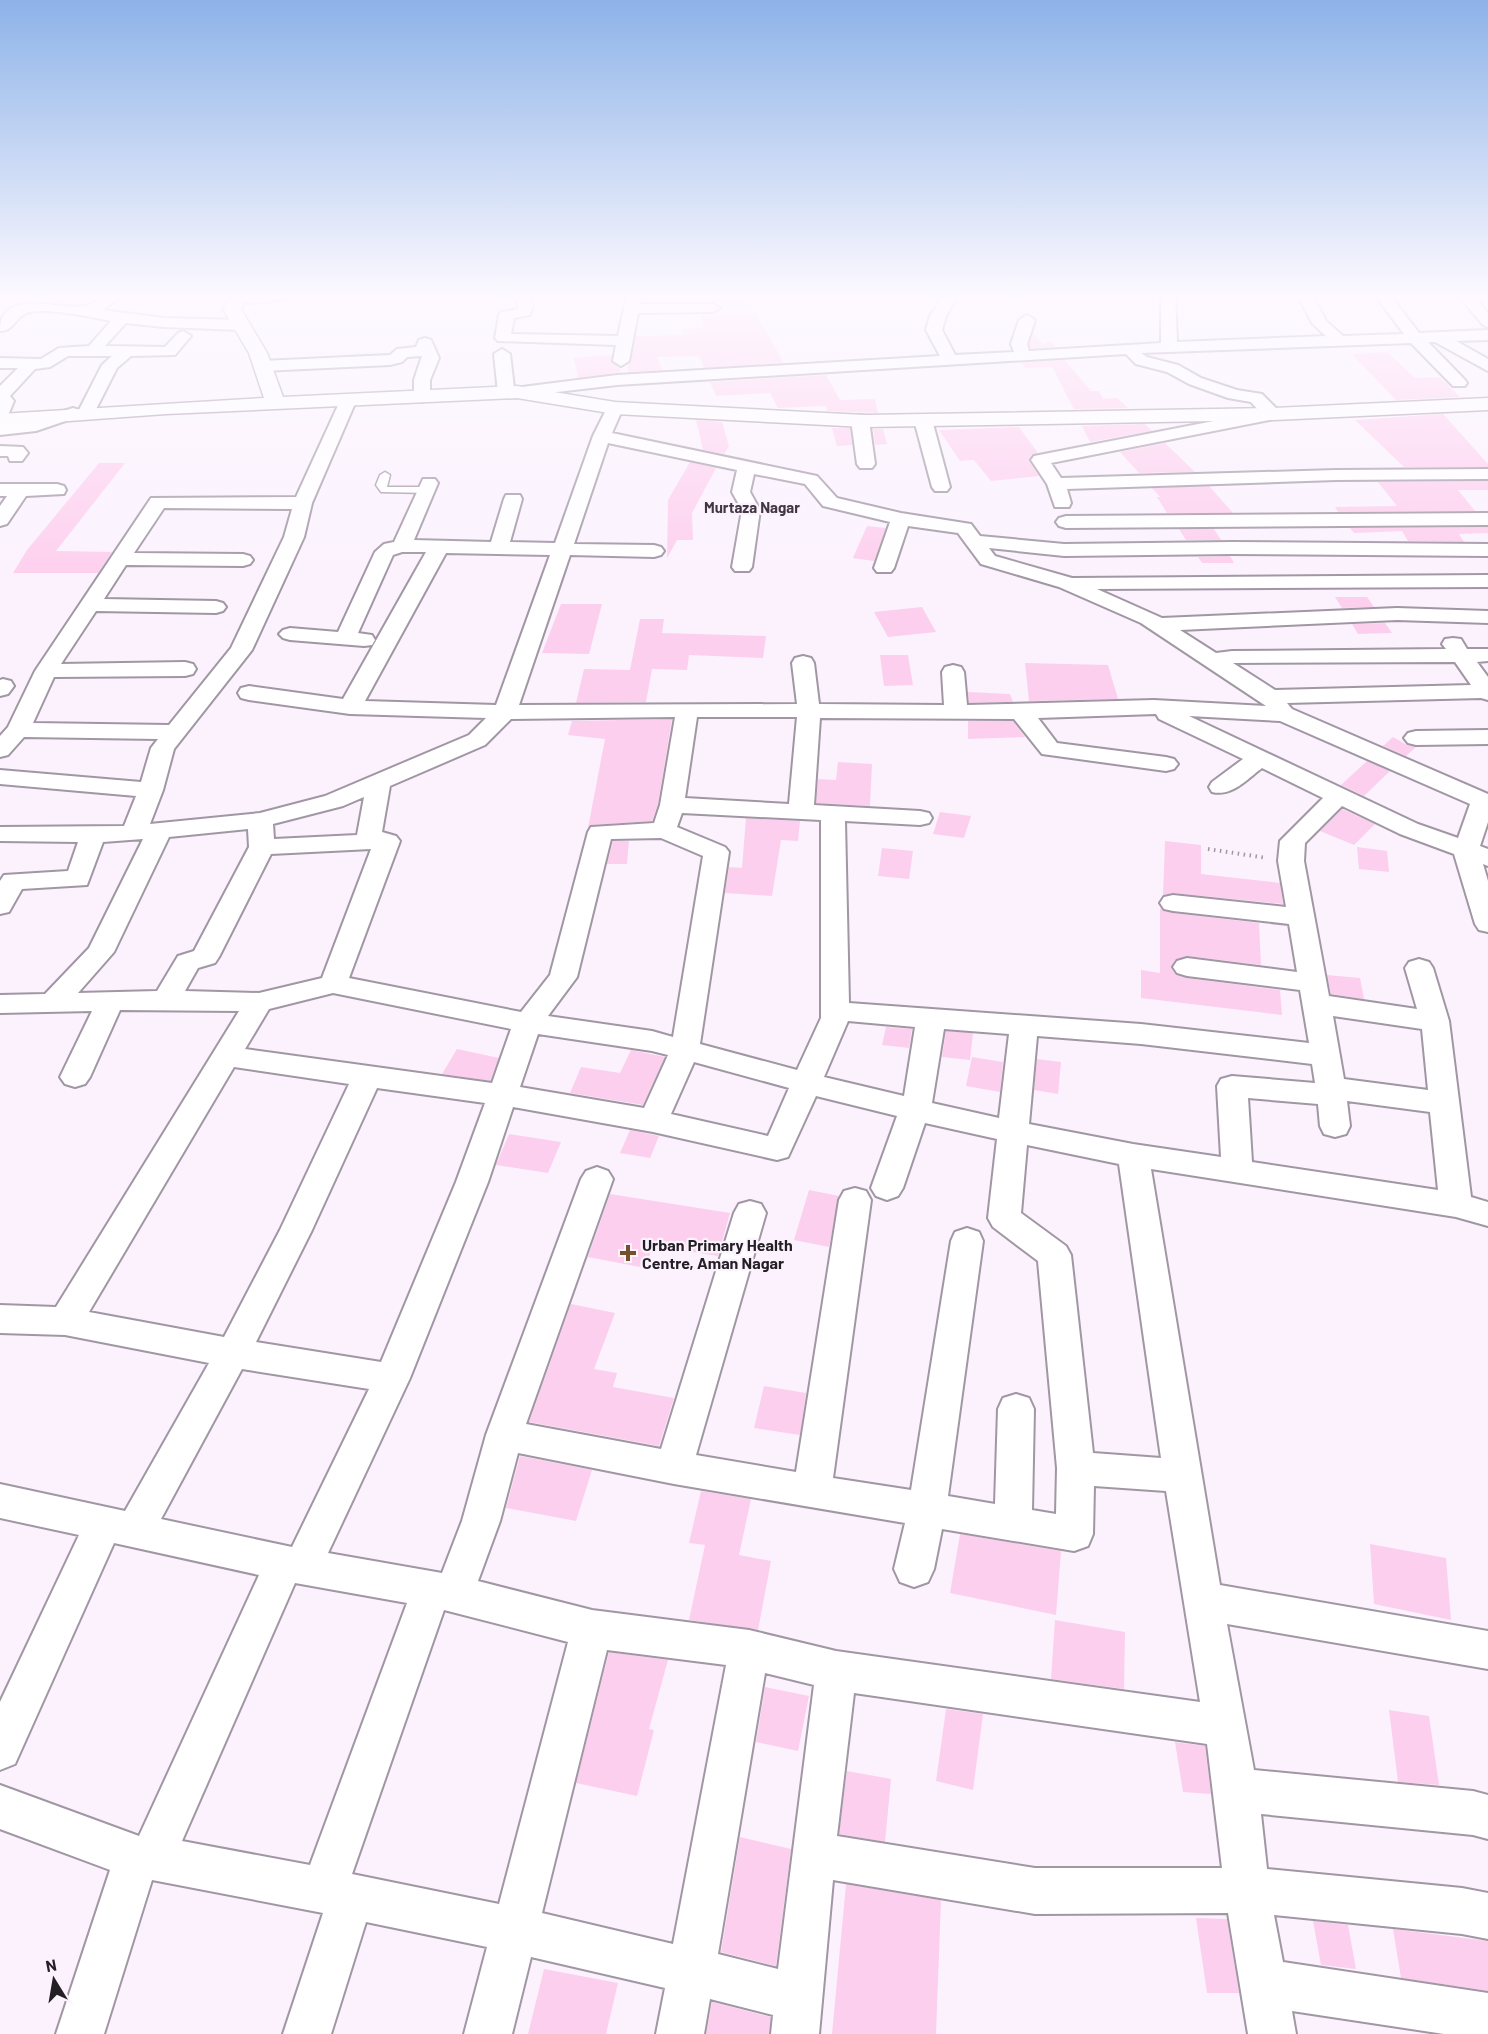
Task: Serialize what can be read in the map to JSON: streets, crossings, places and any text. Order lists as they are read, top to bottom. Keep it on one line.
{"districts":["Murtaza Nagar"],"places":{"health":["Urban Primary Health Centre, Aman Nagar"]},"north":"top"}
